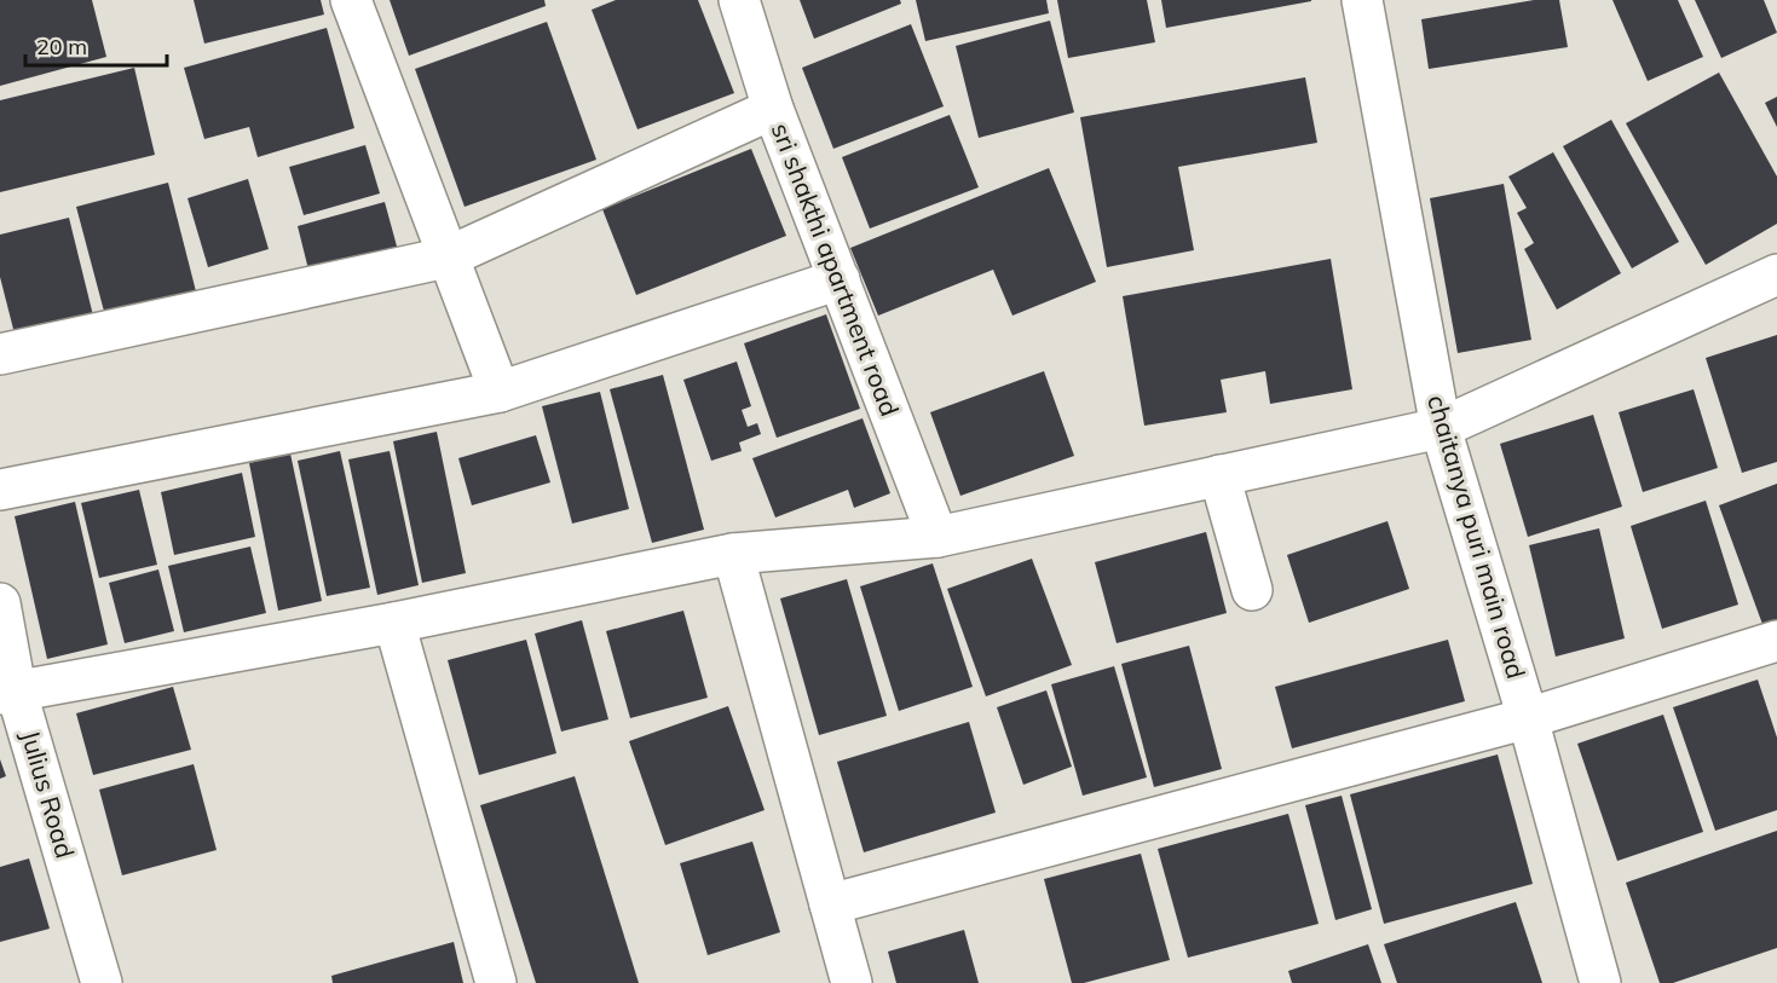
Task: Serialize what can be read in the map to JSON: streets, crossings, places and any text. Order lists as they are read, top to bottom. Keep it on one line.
{"streets":{"street":["sri shakthi apartment road","chaitanya puri main road","Julius Road"]},"scale_bar":"20 m"}
